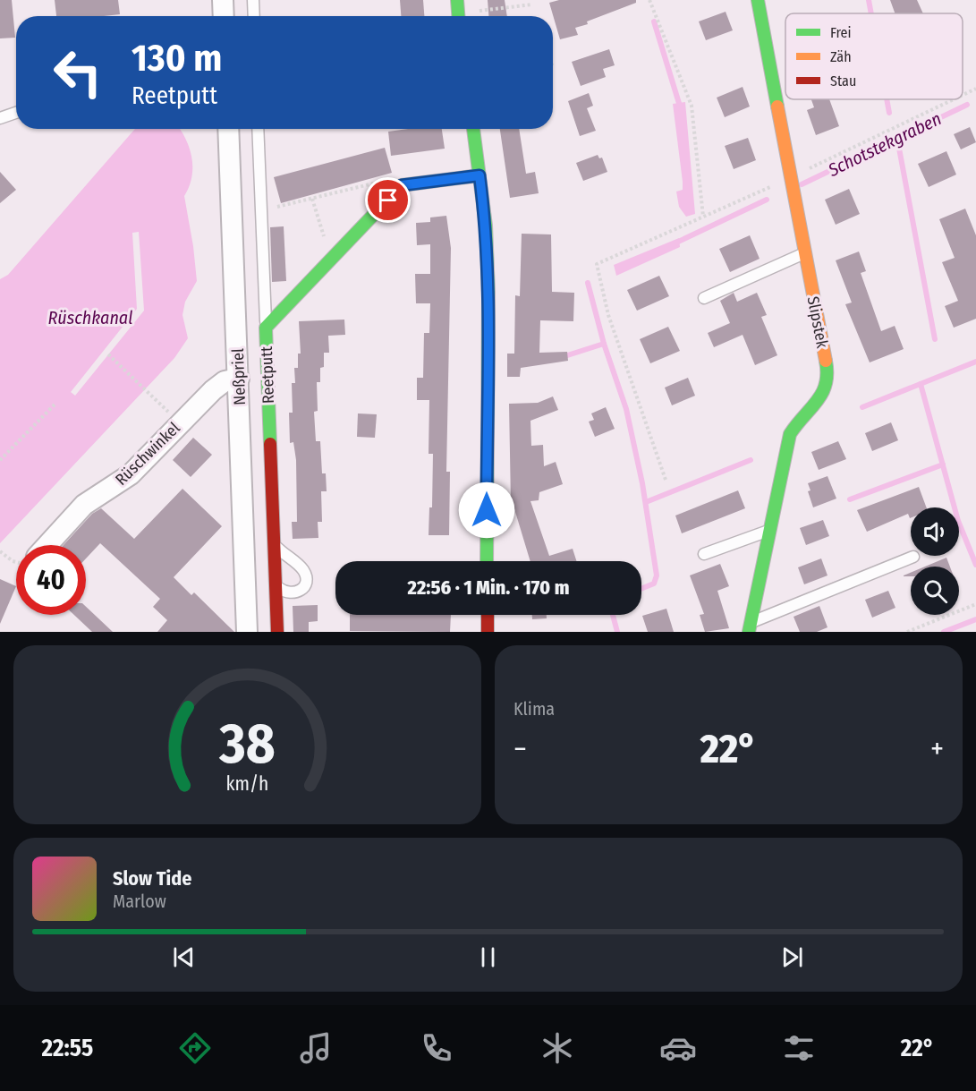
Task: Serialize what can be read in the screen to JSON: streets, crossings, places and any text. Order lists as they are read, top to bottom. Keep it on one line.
{"streets":{"street":["Slipstek","Reetputt","Neßpriel","Rüschwinkel"]},"crossings":[["Neßpriel","Rüschwinkel"]],"water":["Schotstekgraben","Rüschkanal"],"legend":["Frei","Zäh","Stau"],"page":{"turn":["130 m","Reetputt"],"limit":"40","trip":"22:56 · 1 Min. · 170 m","tile":"Klima","heat":["−","22°","+"],"song":["Slow Tide","Marlow"],"tabs":["22:55","22°"],"gauge":["38","km/h"]}}
